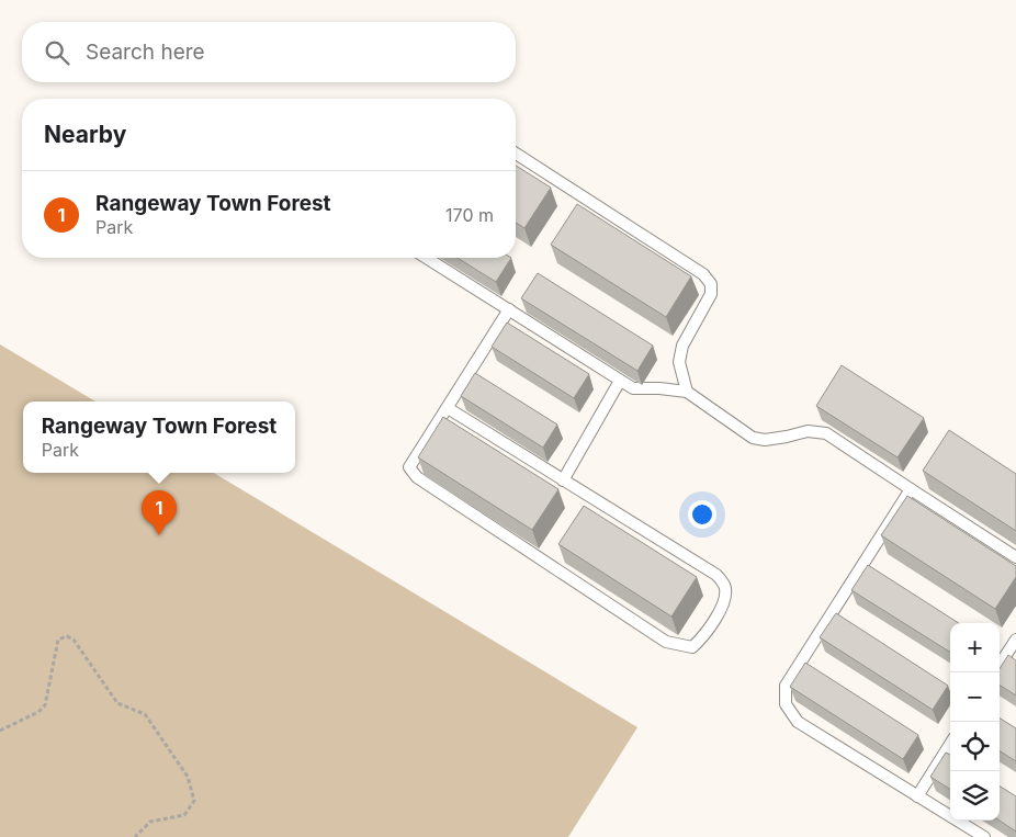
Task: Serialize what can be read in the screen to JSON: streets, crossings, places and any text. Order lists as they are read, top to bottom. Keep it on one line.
{"page":{"search":"Search here","heading":"Nearby","list":[{"mark":"1","name":"Rangeway Town Forest","note":"Park","value":"170 m"}],"popup":["Rangeway Town Forest","Park"],"pins":"1","map_buttons":["+","−"]}}
